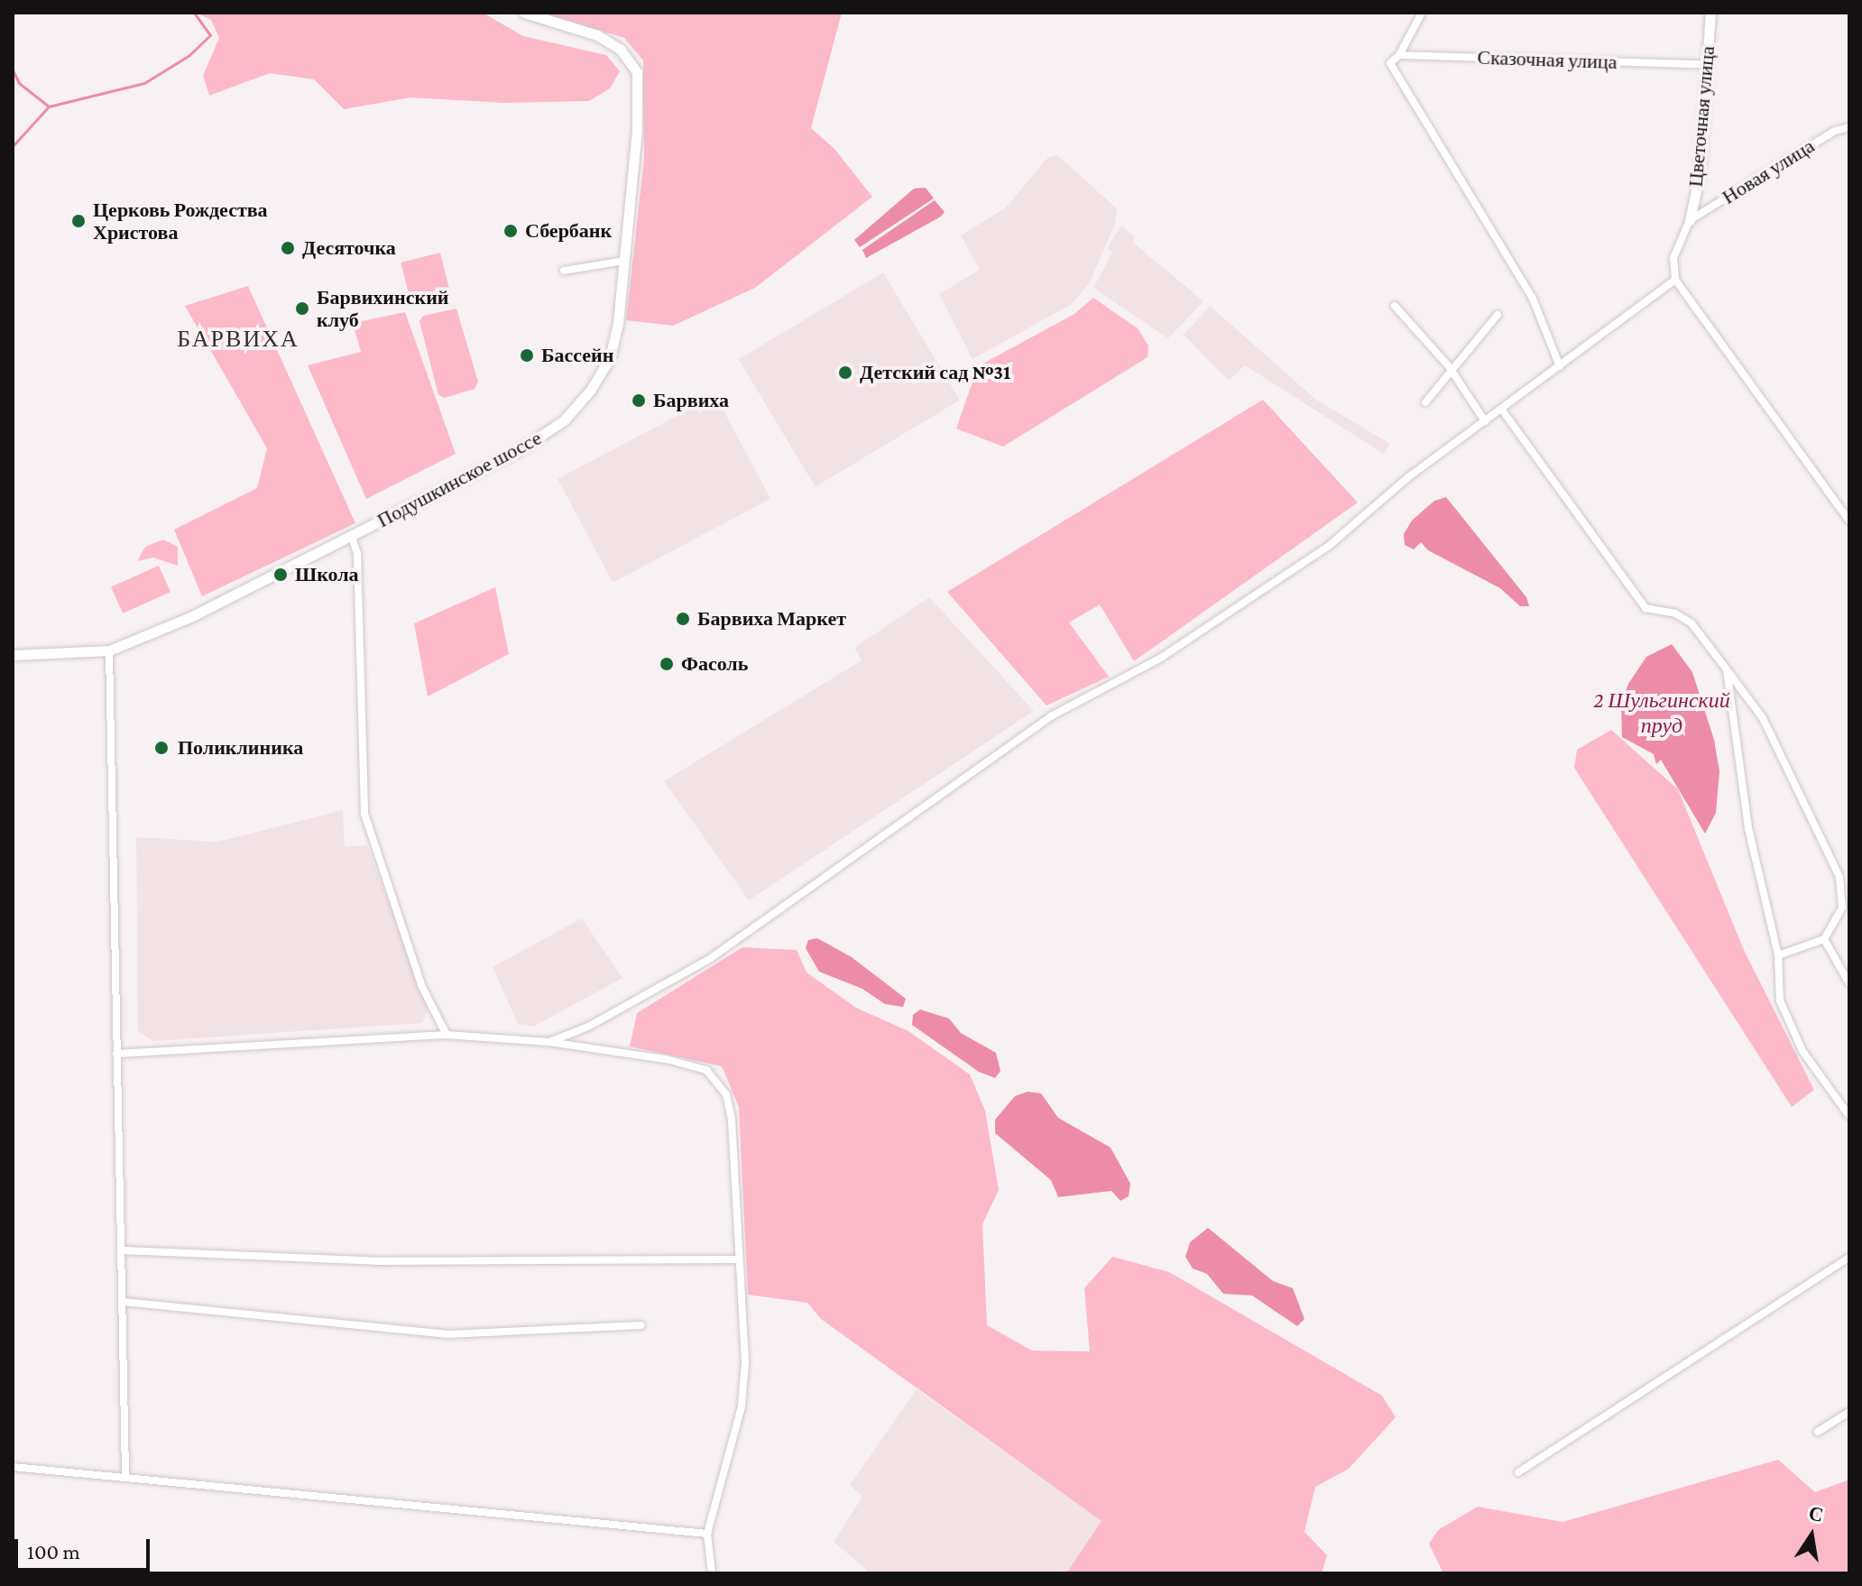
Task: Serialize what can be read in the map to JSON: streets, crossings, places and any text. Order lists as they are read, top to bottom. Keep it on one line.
{"streets":{"main road":["Цветочная улица","Подушкинское шоссе"],"street":["Сказочная улица","Новая улица"]},"crossings":[["Сказочная улица","Цветочная улица"],["Цветочная улица","Новая улица"]],"districts":["БАРВИХА"],"water":["2 Шульгинский пруд"],"places":["Церковь Рождества Христова","Сбербанк","Десяточка","Барвихинский клуб","Бассейн","Детский сад №31","Барвиха","Школа","Барвиха Маркет","Фасоль","Поликлиника"],"scale_bar":"100 m","north":"top"}
